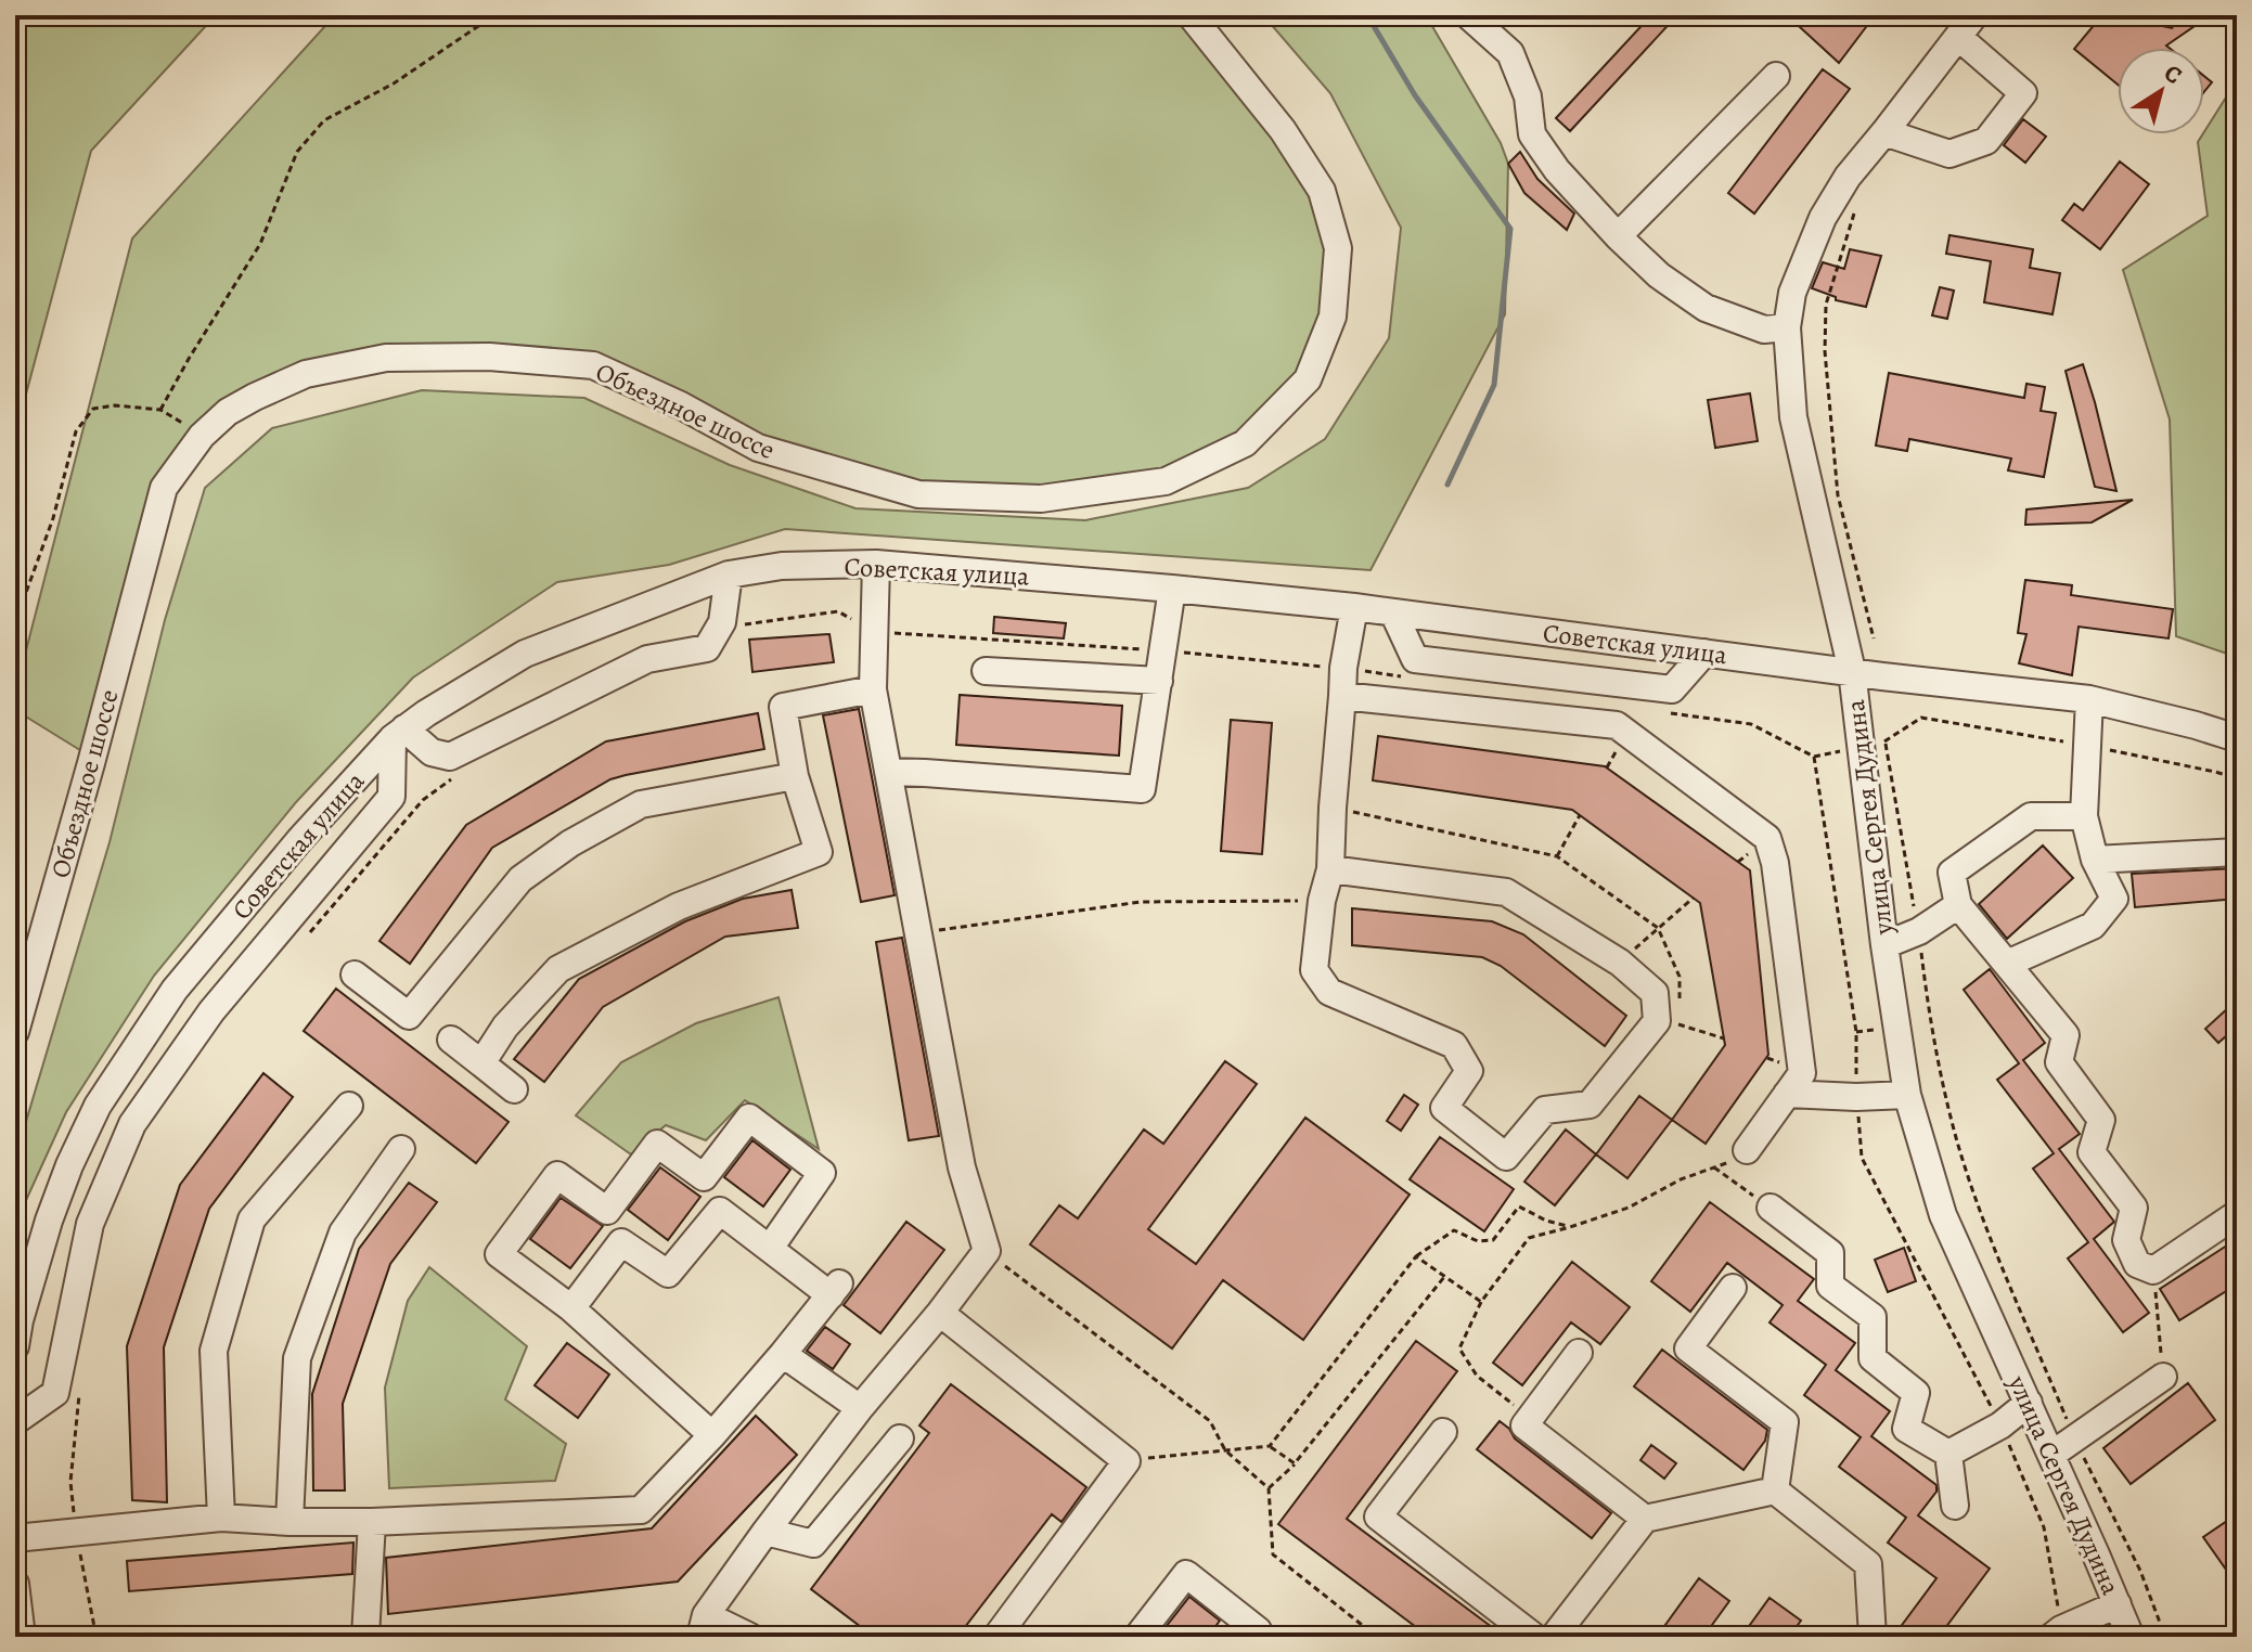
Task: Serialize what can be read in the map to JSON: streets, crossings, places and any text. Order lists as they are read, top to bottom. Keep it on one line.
{"streets":{"street":["Объездное шоссе","Советская улица","улица Сергея Дудина"]},"crossings":[["Советская улица","улица Сергея Дудина"]],"north":"top right"}
